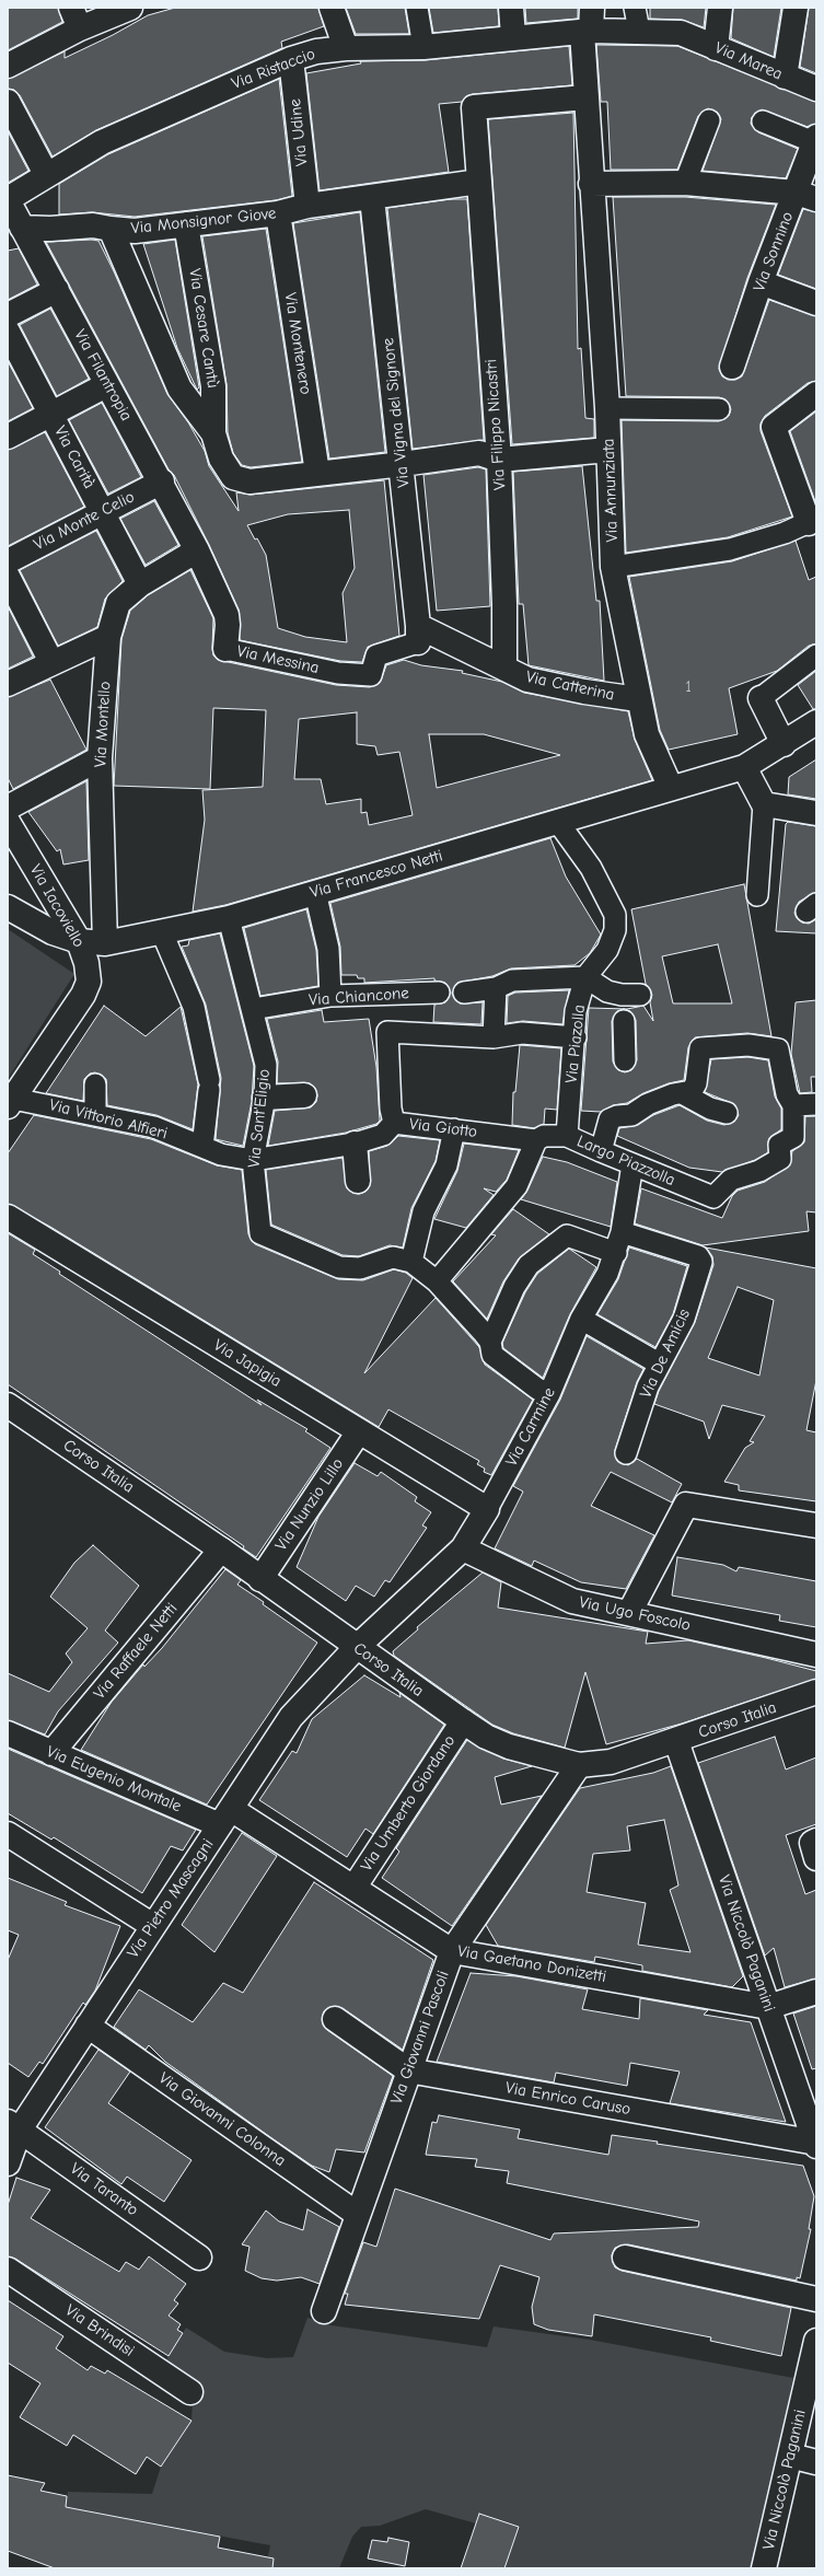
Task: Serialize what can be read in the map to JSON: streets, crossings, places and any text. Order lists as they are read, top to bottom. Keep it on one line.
{"streets":{"street":["Via Marea","Via Ristaccio","Via Udine","Via Monsignor Giove","Via Sonnino","Via Cesare Cantù","Via Montenero","Via Filantropia","Via Vigna del Signore","Via Filippo Nicastri","Via Carità","Via Annunziata","Via Monte Celio","Via Messina","Via Catterina","Via Montello","Via Francesco Netti","Via Iacoviello","Via Chiancone","Via Piazolla","Via Sant'Eligio","Via Vittorio Alfieri","Via Giotto","Largo Piazzolla","Via De Amicis","Via Japigia","Via Carmine","Corso Italia","Via Nunzio Lillo","Via Ugo Foscolo","Via Raffaele Netti","Via Eugenio Montale","Via Umberto Giordano","Via Pietro Mascagni","Via Niccolò Paganini","Via Gaetano Donizetti","Via Giovanni Pascoli","Via Enrico Caruso","Via Giovanni Colonna","Via Taranto","Via Brindisi"]},"crossings":[["Via Marea","Via Ristaccio"],["Via Ristaccio","Via Udine"],["Via Ristaccio","Via Filantropia"],["Via Ristaccio","Via Annunziata"],["Via Udine","Via Monsignor Giove"],["Via Monsignor Giove","Via Cesare Cantù"],["Via Monsignor Giove","Via Montenero"],["Via Monsignor Giove","Via Vigna del Signore"],["Via Monsignor Giove","Via Filippo Nicastri"],["Via Filantropia","Via Monte Celio"],["Via Filantropia","Via Messina"],["Via Filantropia","Via Montello"],["Via Vigna del Signore","Via Messina"],["Via Vigna del Signore","Via Catterina"],["Via Filippo Nicastri","Via Catterina"],["Via Carità","Via Monte Celio"],["Via Carità","Via Montello"],["Via Annunziata","Via Catterina"],["Via Annunziata","Via Francesco Netti"],["Via Messina","Via Catterina"],["Via Messina","Via Montello"],["Via Montello","Via Francesco Netti"],["Via Francesco Netti","Via Iacoviello"],["Via Francesco Netti","Via Piazolla"],["Via Francesco Netti","Via Sant'Eligio"],["Via Iacoviello","Via Vittorio Alfieri"],["Via Chiancone","Via Sant'Eligio"],["Via Piazolla","Largo Piazzolla"],["Via Sant'Eligio","Via Vittorio Alfieri"],["Via Sant'Eligio","Via Giotto"],["Via Sant'Eligio","Via Carmine"],["Via Vittorio Alfieri","Via Giotto"],["Via Giotto","Largo Piazzolla"],["Largo Piazzolla","Via Carmine"],["Via De Amicis","Via Carmine"],["Via Japigia","Via Carmine"],["Via Japigia","Via Nunzio Lillo"],["Via Carmine","Corso Italia"],["Via Carmine","Via Ugo Foscolo"],["Via Carmine","Via Pietro Mascagni"],["Corso Italia","Via Nunzio Lillo"],["Corso Italia","Via Raffaele Netti"],["Corso Italia","Via Umberto Giordano"],["Corso Italia","Via Pietro Mascagni"],["Corso Italia","Via Niccolò Paganini"],["Corso Italia","Via Giovanni Pascoli"],["Via Raffaele Netti","Via Eugenio Montale"],["Via Eugenio Montale","Via Pietro Mascagni"],["Via Eugenio Montale","Via Gaetano Donizetti"],["Via Umberto Giordano","Via Gaetano Donizetti"],["Via Pietro Mascagni","Via Gaetano Donizetti"],["Via Pietro Mascagni","Via Giovanni Colonna"],["Via Pietro Mascagni","Via Taranto"],["Via Niccolò Paganini","Via Gaetano Donizetti"],["Via Niccolò Paganini","Via Enrico Caruso"],["Via Gaetano Donizetti","Via Giovanni Pascoli"],["Via Giovanni Pascoli","Via Enrico Caruso"],["Via Giovanni Pascoli","Via Giovanni Colonna"]],"house_numbers":["1"]}
